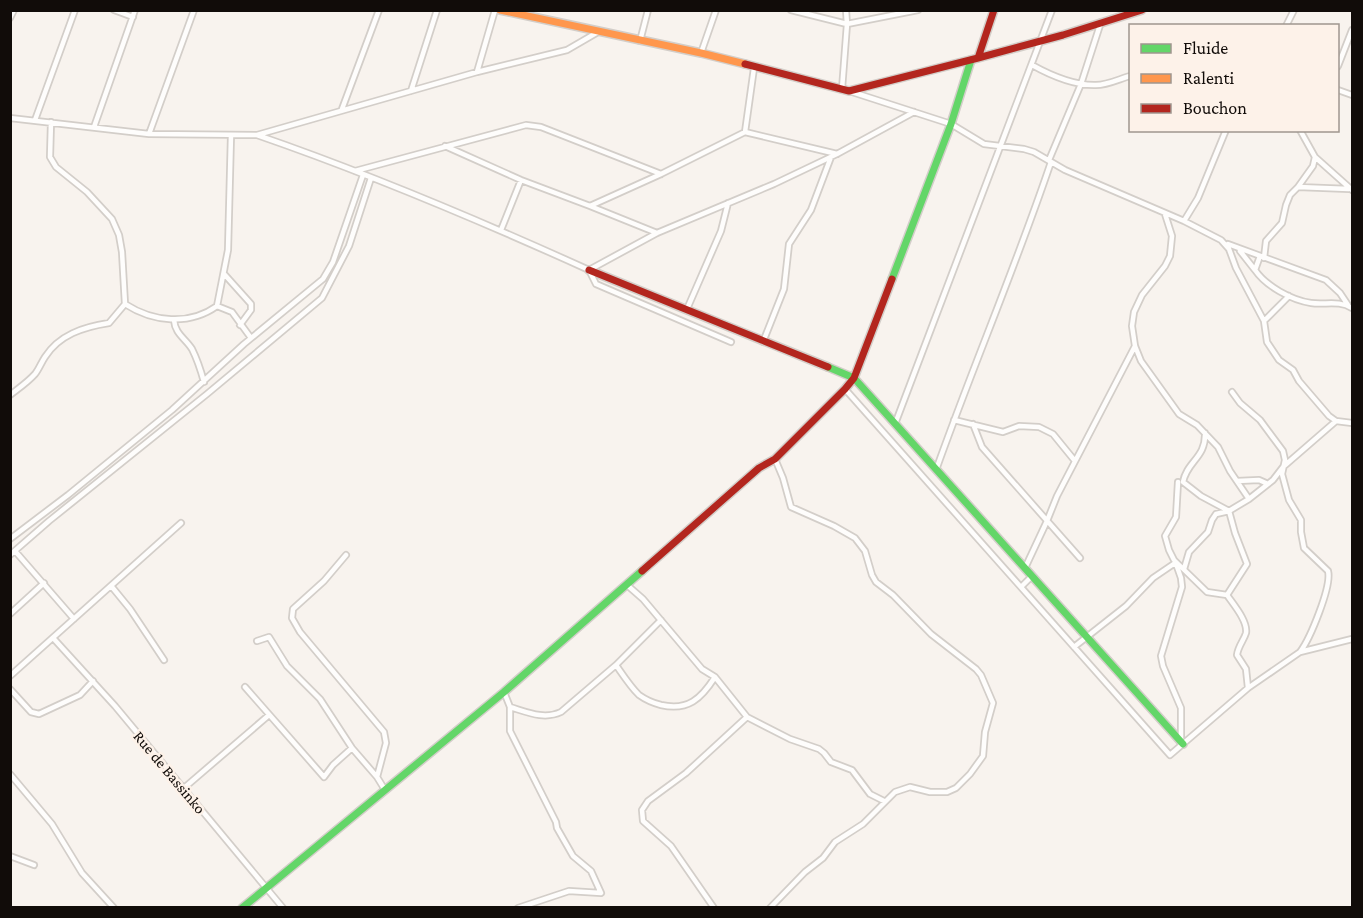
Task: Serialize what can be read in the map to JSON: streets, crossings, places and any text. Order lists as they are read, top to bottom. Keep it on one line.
{"streets":{"street":["Rue de Bassinko"]},"legend":["Fluide","Ralenti","Bouchon"]}
